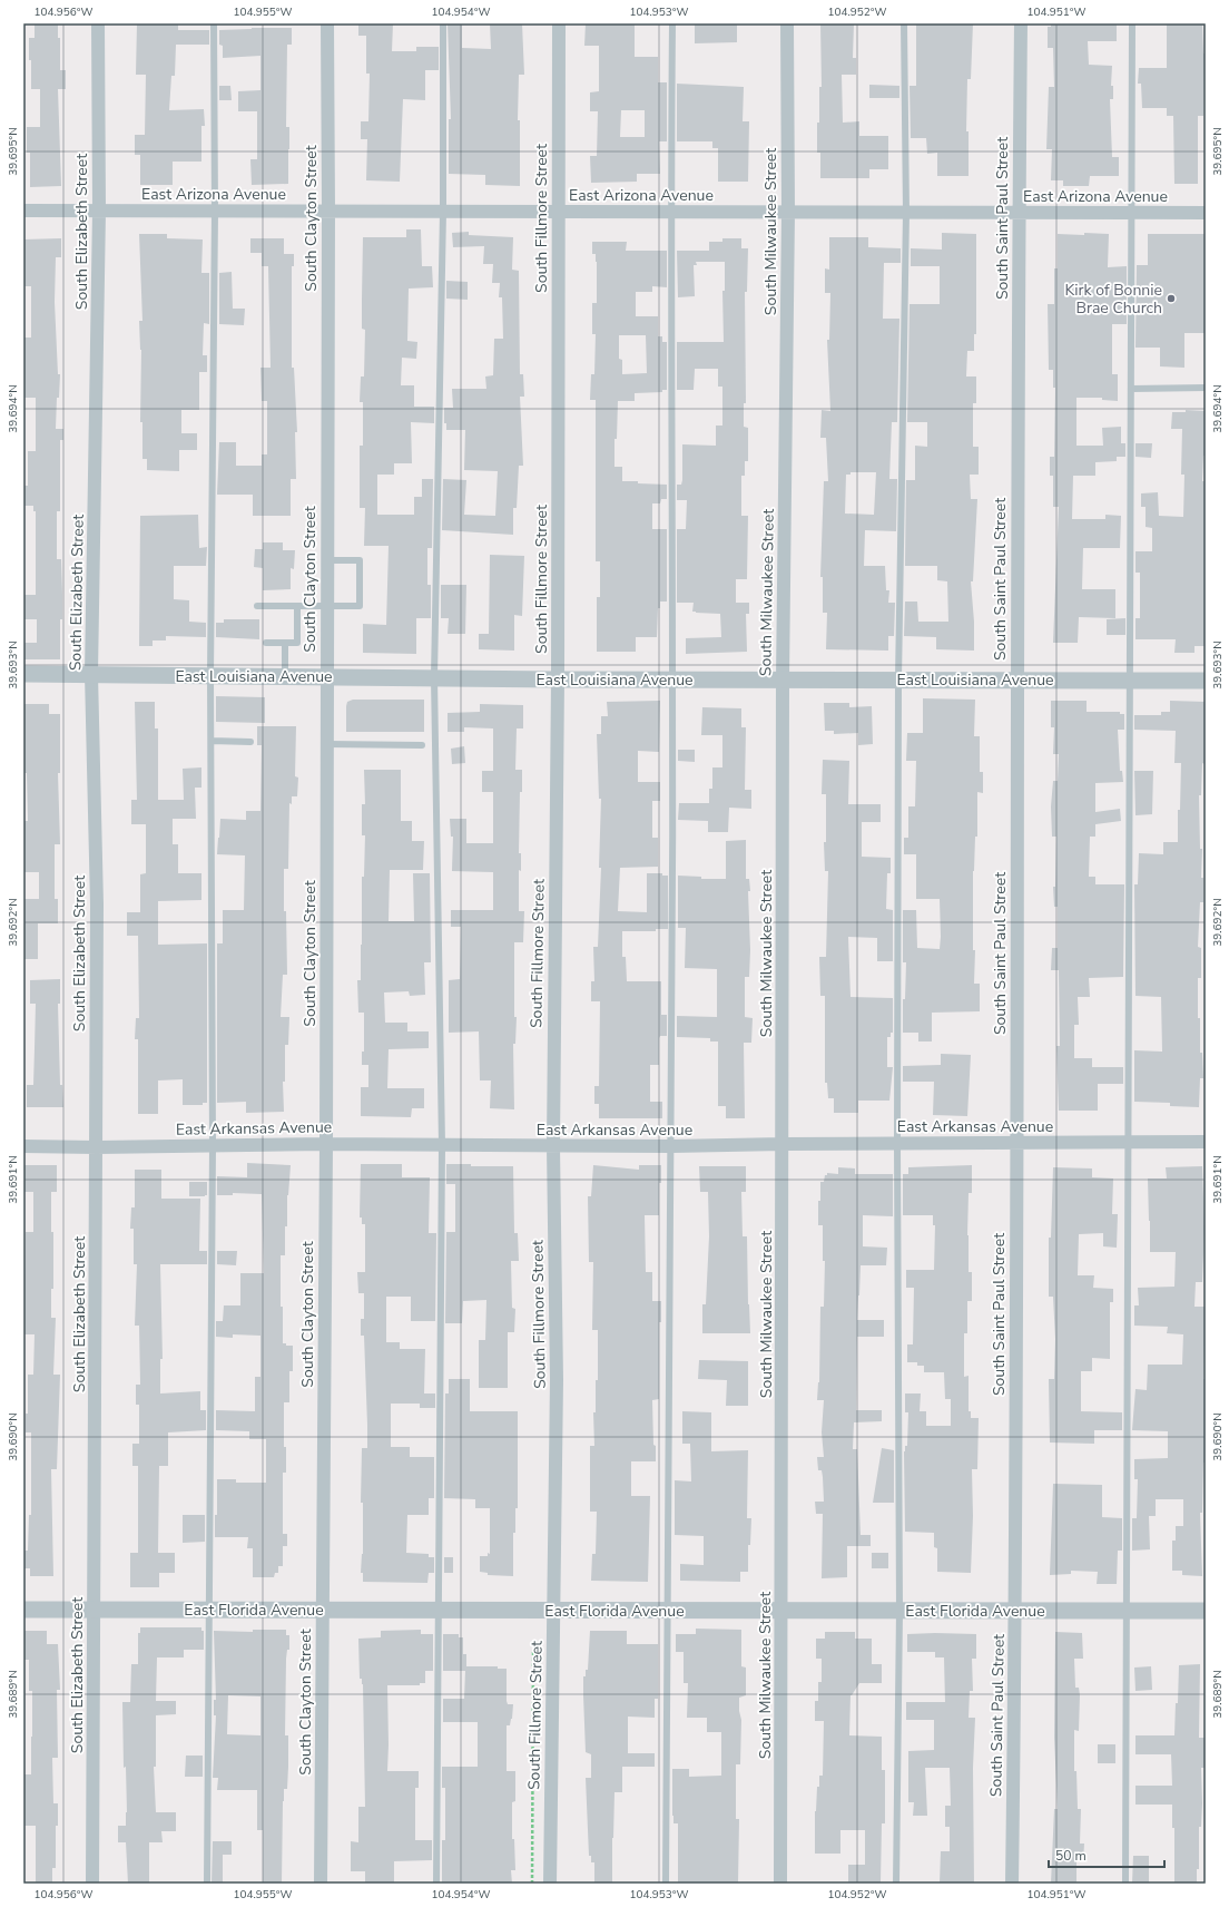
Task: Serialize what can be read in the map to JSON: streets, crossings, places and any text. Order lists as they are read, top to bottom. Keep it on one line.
{"streets":{"street":["East Arizona Avenue","South Clayton Street","South Fillmore Street","South Saint Paul Street","South Elizabeth Street","South Milwaukee Street","East Louisiana Avenue","East Arkansas Avenue","East Florida Avenue"]},"crossings":[["East Arizona Avenue","South Clayton Street"],["East Arizona Avenue","South Fillmore Street"],["East Arizona Avenue","South Saint Paul Street"],["East Arizona Avenue","South Elizabeth Street"],["East Arizona Avenue","South Milwaukee Street"],["South Clayton Street","East Louisiana Avenue"],["South Clayton Street","East Arkansas Avenue"],["South Clayton Street","East Florida Avenue"],["South Fillmore Street","East Louisiana Avenue"],["South Fillmore Street","East Arkansas Avenue"],["South Fillmore Street","East Florida Avenue"],["South Saint Paul Street","East Louisiana Avenue"],["South Saint Paul Street","East Arkansas Avenue"],["South Saint Paul Street","East Florida Avenue"],["South Elizabeth Street","East Louisiana Avenue"],["South Elizabeth Street","East Arkansas Avenue"],["South Elizabeth Street","East Florida Avenue"],["South Milwaukee Street","East Louisiana Avenue"],["South Milwaukee Street","East Arkansas Avenue"],["South Milwaukee Street","East Florida Avenue"]],"places":["Kirk of Bonnie Brae Church"],"scale_bar":"50 m","coordinates":["104.956°W","104.955°W","104.954°W","104.953°W","104.952°W","104.951°W","39.695°N","39.694°N","39.693°N","39.692°N","39.691°N","39.690°N","39.689°N"]}
